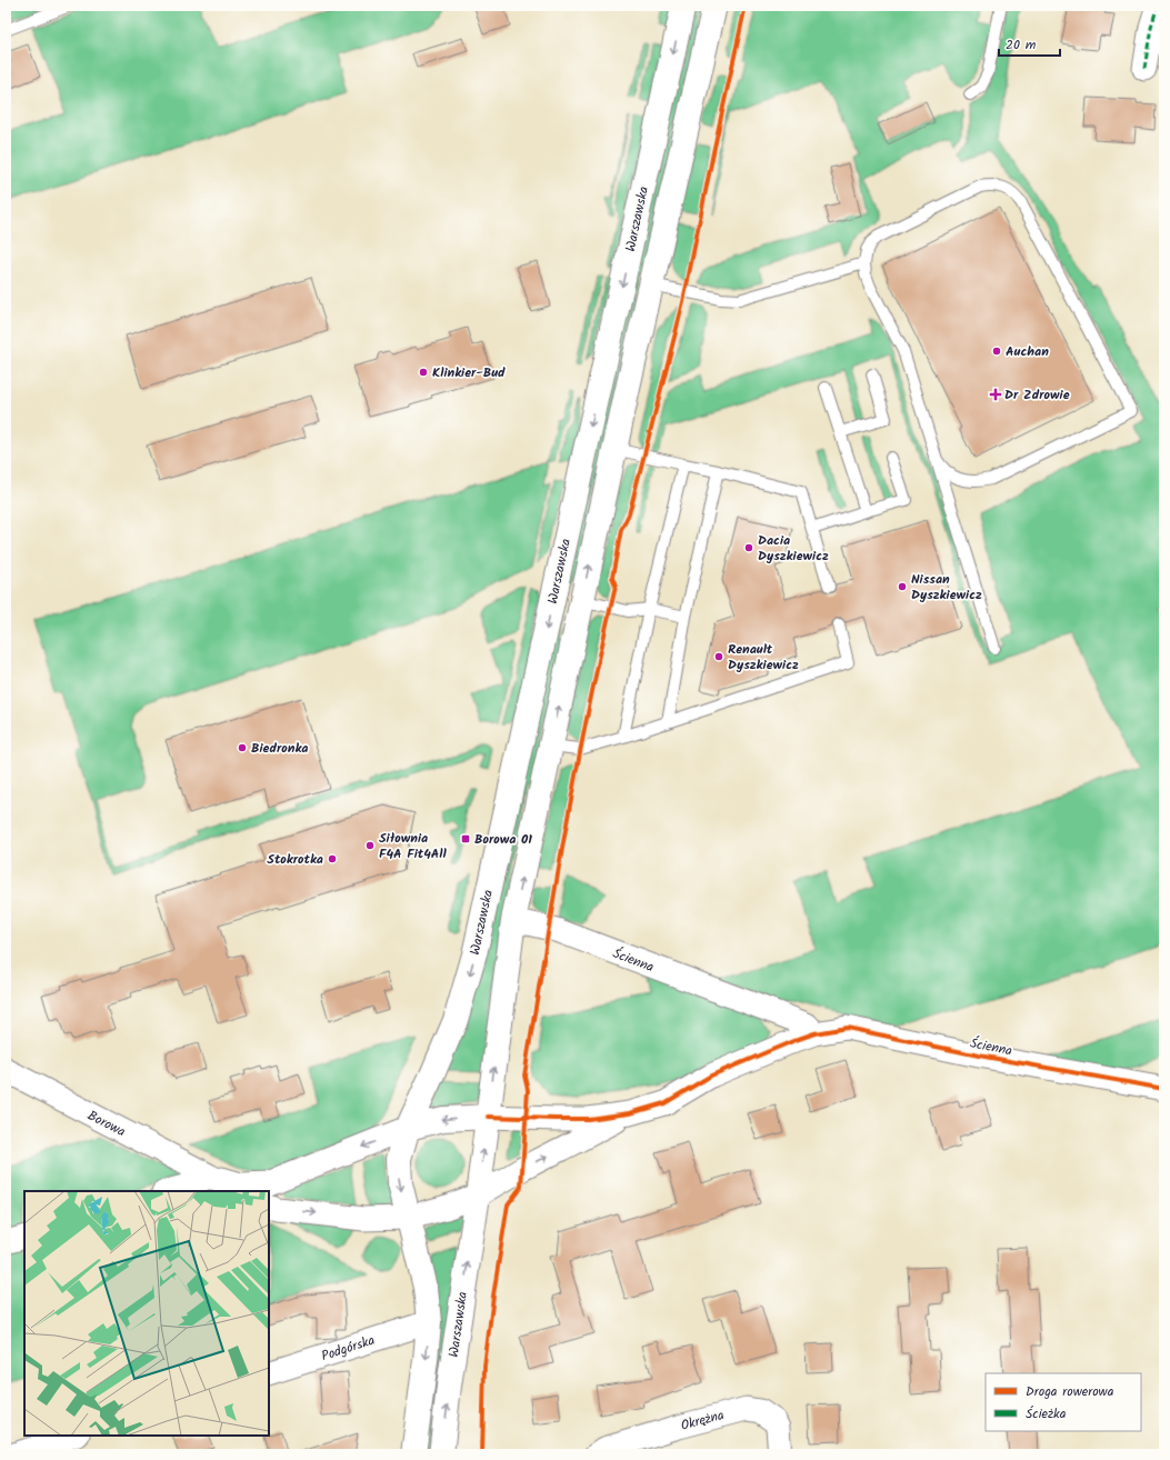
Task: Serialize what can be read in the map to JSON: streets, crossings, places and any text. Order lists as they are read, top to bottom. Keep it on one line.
{"streets":{"main road":["Warszawska"],"street":["Ścienna","Borowa","Podgórska","Okrężna"]},"crossings":[["Warszawska","Ścienna"],["Warszawska","Borowa"],["Warszawska","Podgórska"]],"places":{"other":["Auchan","Klinkier-Bud","Dacia Dyszkiewicz","Nissan Dyszkiewicz","Renault Dyszkiewicz","Biedronka","Siłownia F4A Fit4All","Stokrotka"],"health":["Dr Zdrowie"],"transit":["Borowa 01"]},"legend":["Droga rowerowa","Ścieżka"],"scale_bar":"20 m"}
